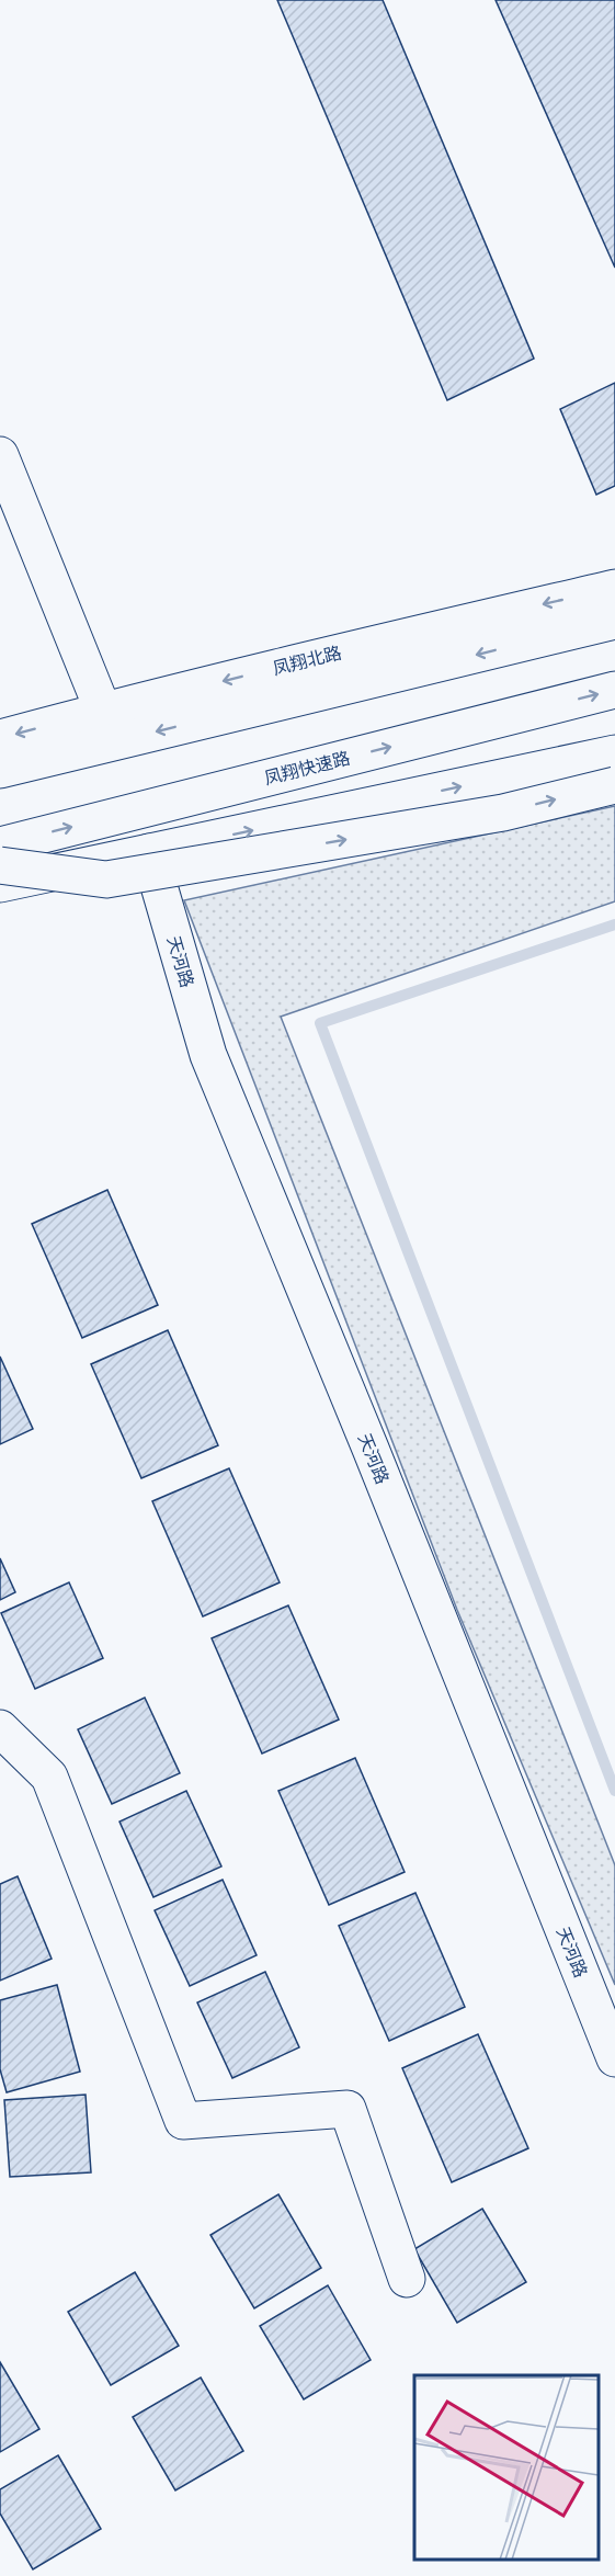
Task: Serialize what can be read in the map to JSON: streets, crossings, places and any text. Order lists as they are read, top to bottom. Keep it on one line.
{"streets":{"main road":["凤翔北路","凤翔快速路","天河路"]}}
